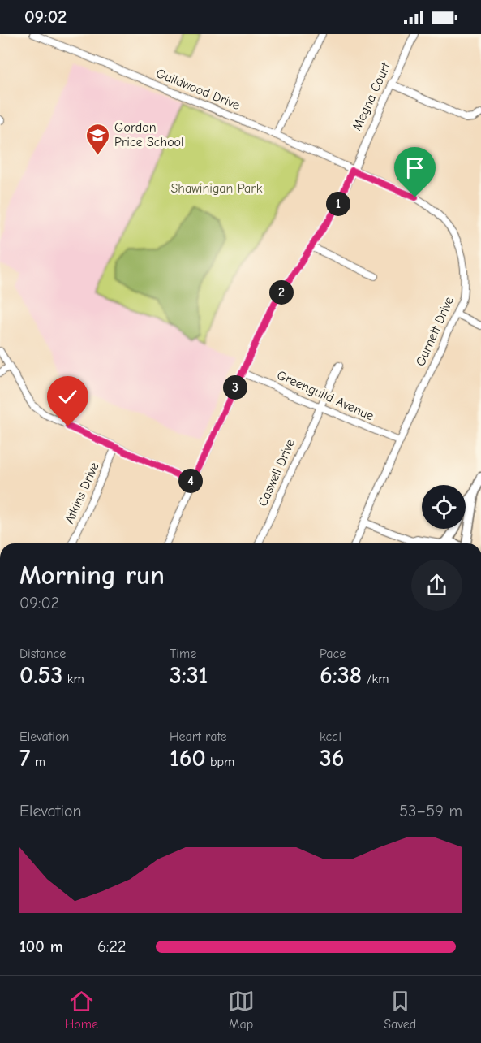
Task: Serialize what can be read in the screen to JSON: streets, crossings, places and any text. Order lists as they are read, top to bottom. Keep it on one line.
{"streets":{"street":["Guildwood Drive","Megna Court","Gurnett Drive","Greenguild Avenue","Caswell Drive","Atkins Drive"]},"crossings":[["Guildwood Drive","Megna Court"],["Guildwood Drive","Gurnett Drive"],["Megna Court","Gurnett Drive"],["Megna Court","Greenguild Avenue"],["Gurnett Drive","Greenguild Avenue"],["Greenguild Avenue","Caswell Drive"]],"parks":["Shawinigan Park"],"places":{"school or university":["Gordon Price School"]},"page":{"status":"09:02","pins":["1","2","3","4"],"heading":["Morning run","09:02"],"stats":[["Distance","0.53 km"],["Time","3:31"],["Pace","6:38 /km"],["Elevation","7 m"],["Heart rate","160 bpm"],["kcal","36"]],"chart":["Elevation","53–59 m"],"list":[{"name":"100 m","note":"6:22"}],"tabs":["Home","Map","Saved"]}}
